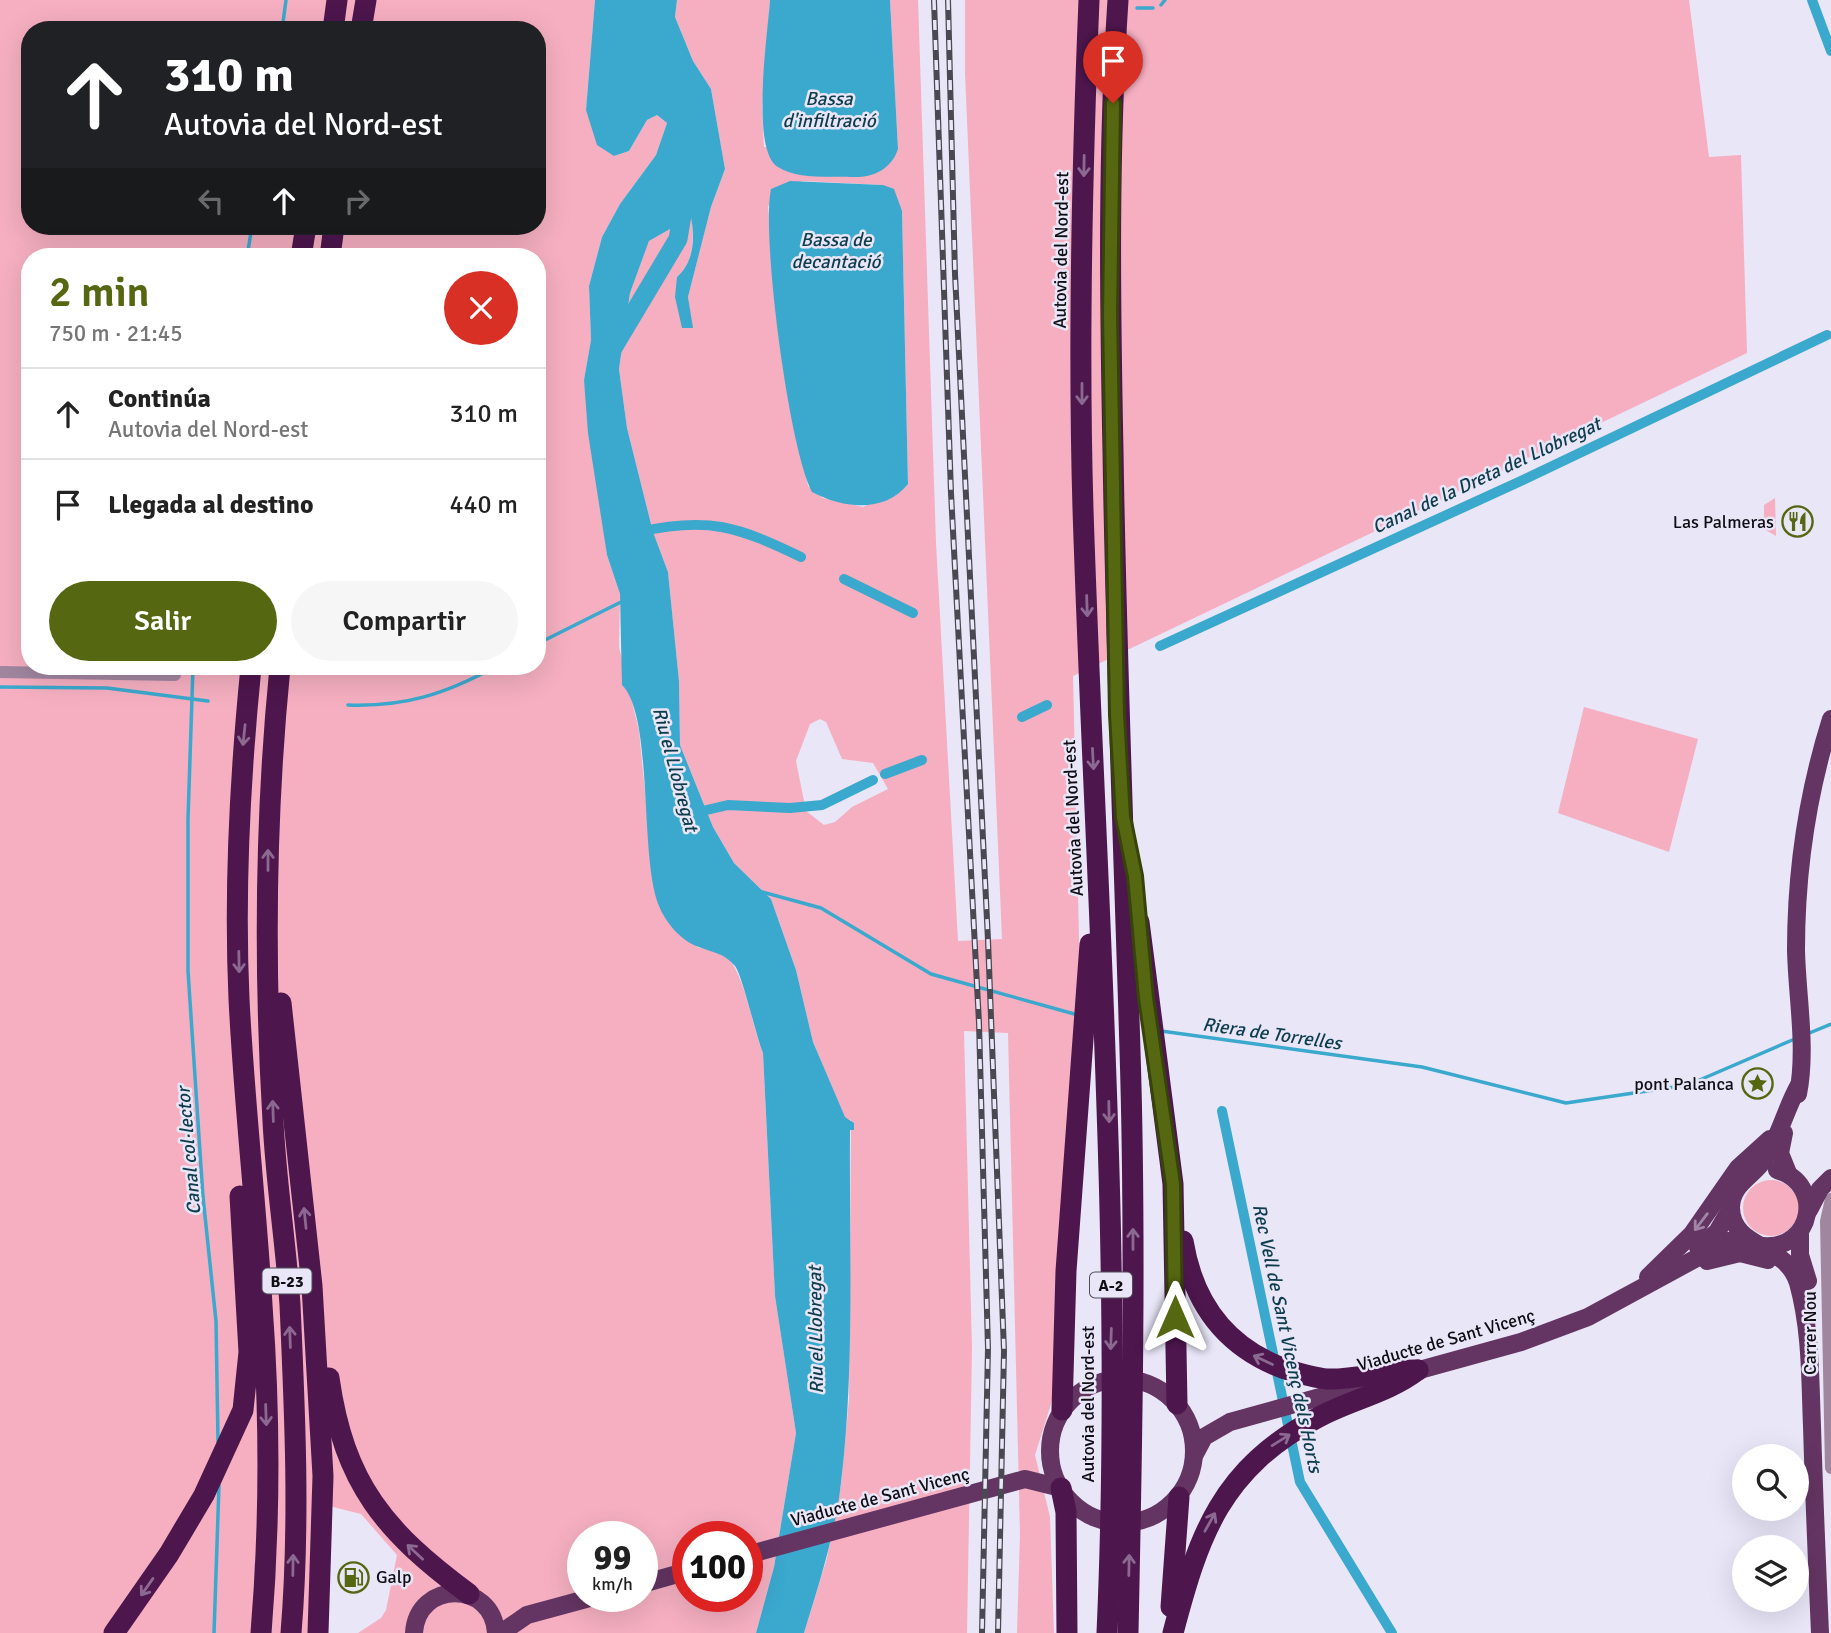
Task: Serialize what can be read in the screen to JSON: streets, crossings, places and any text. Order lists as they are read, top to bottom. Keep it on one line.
{"streets":{"highway":["Autovia del Nord-est","B-23","A-2"],"main road":["Viaducte de Sant Vicenç"],"street":["Carrer Nou"]},"water":["Bassa d'infiltració","Bassa de decantació","Canal de la Dreta del Llobregat","Riu el Llobregat","Riera de Torrelles","Canal col·lector","Rec Vell de Sant Vicenç dels Horts"],"places":{"restaurant":["Las Palmeras"],"place":["pont Palanca"],"fuel station":["Galp"]},"page":{"turn":["310 m","Autovia del Nord-est"],"heading":["2 min","750 m · 21:45"],"list":[{"name":"Continúa","note":"Autovia del Nord-est","value":"310 m"},{"name":"Llegada al destino","value":"440 m"}],"buttons":["Salir","Compartir"],"speed":"99 km/h","limit":"100"}}
